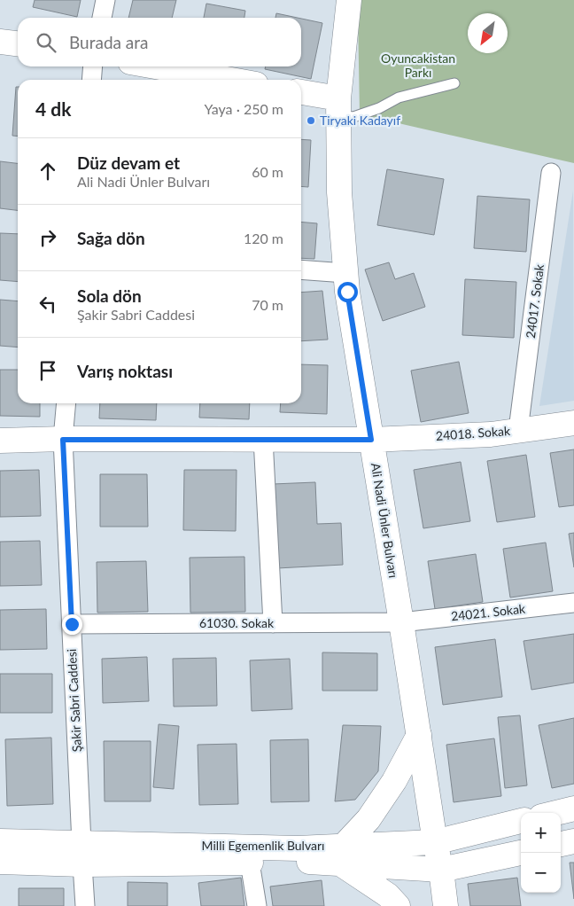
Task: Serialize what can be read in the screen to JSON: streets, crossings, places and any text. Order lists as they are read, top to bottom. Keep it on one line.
{"streets":{"street":["24017. Sokak","24018. Sokak","Ali Nadi Ünler Bulvarı","24021. Sokak","61030. Sokak","Şakir Sabri Caddesi","Milli Egemenlik Bulvarı"]},"crossings":[["24017. Sokak","24018. Sokak"],["24018. Sokak","Ali Nadi Ünler Bulvarı"],["24018. Sokak","Şakir Sabri Caddesi"],["Ali Nadi Ünler Bulvarı","24021. Sokak"],["Ali Nadi Ünler Bulvarı","61030. Sokak"],["Ali Nadi Ünler Bulvarı","Milli Egemenlik Bulvarı"],["24021. Sokak","61030. Sokak"],["61030. Sokak","Şakir Sabri Caddesi"],["Şakir Sabri Caddesi","Milli Egemenlik Bulvarı"]],"parks":["Oyuncakistan Parkı"],"places":["Tiryaki Kadayıf"],"north":"bottom left","page":{"search":"Burada ara","heading":["4 dk","Yaya · 250 m"],"list":[["Düz devam et","Ali Nadi Ünler Bulvarı","60 m"],["Sağa dön","120 m"],["Sola dön","Şakir Sabri Caddesi","70 m"],"Varış noktası"],"map_buttons":["+","−"]}}
